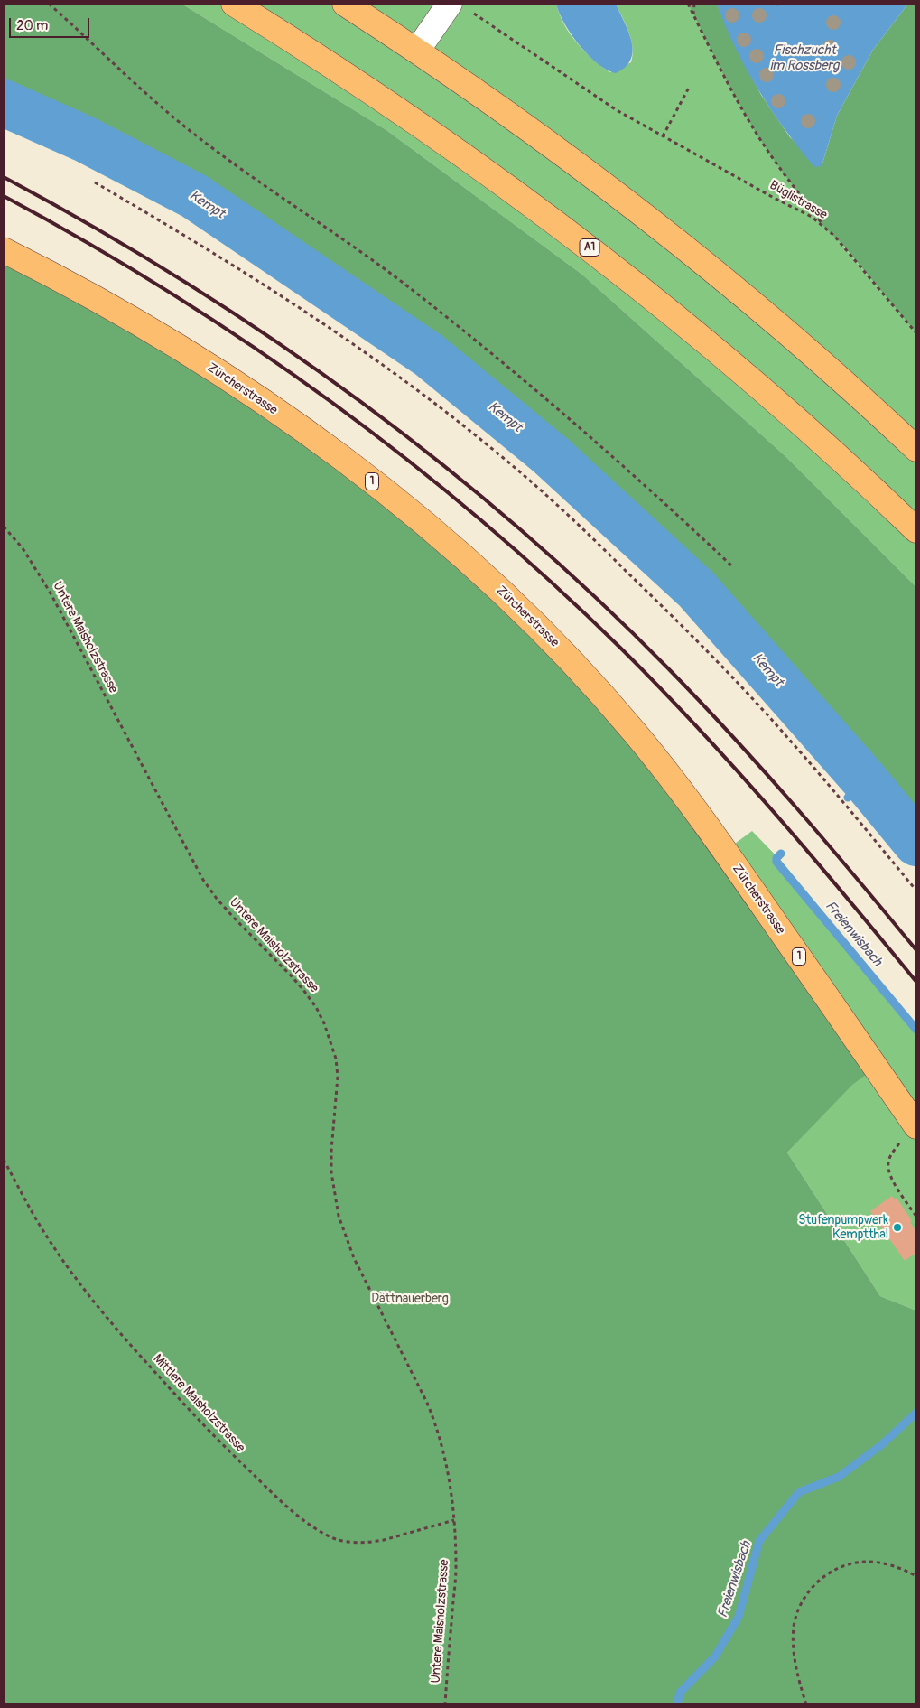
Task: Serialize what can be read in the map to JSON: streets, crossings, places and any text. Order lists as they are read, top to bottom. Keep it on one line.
{"streets":{"main road":["A1","Zürcherstrasse","1"],"path":["Büglistrasse","Untere Maisholzstrasse","Mittlere Maisholzstrasse"]},"crossings":[["Untere Maisholzstrasse","Mittlere Maisholzstrasse"]],"water":["Fischzucht im Rossberg","Kempt","Freienwisbach"],"parks":["Dättnauerberg"],"places":["Stufenpumpwerk Kemptthal"],"scale_bar":"20 m"}
